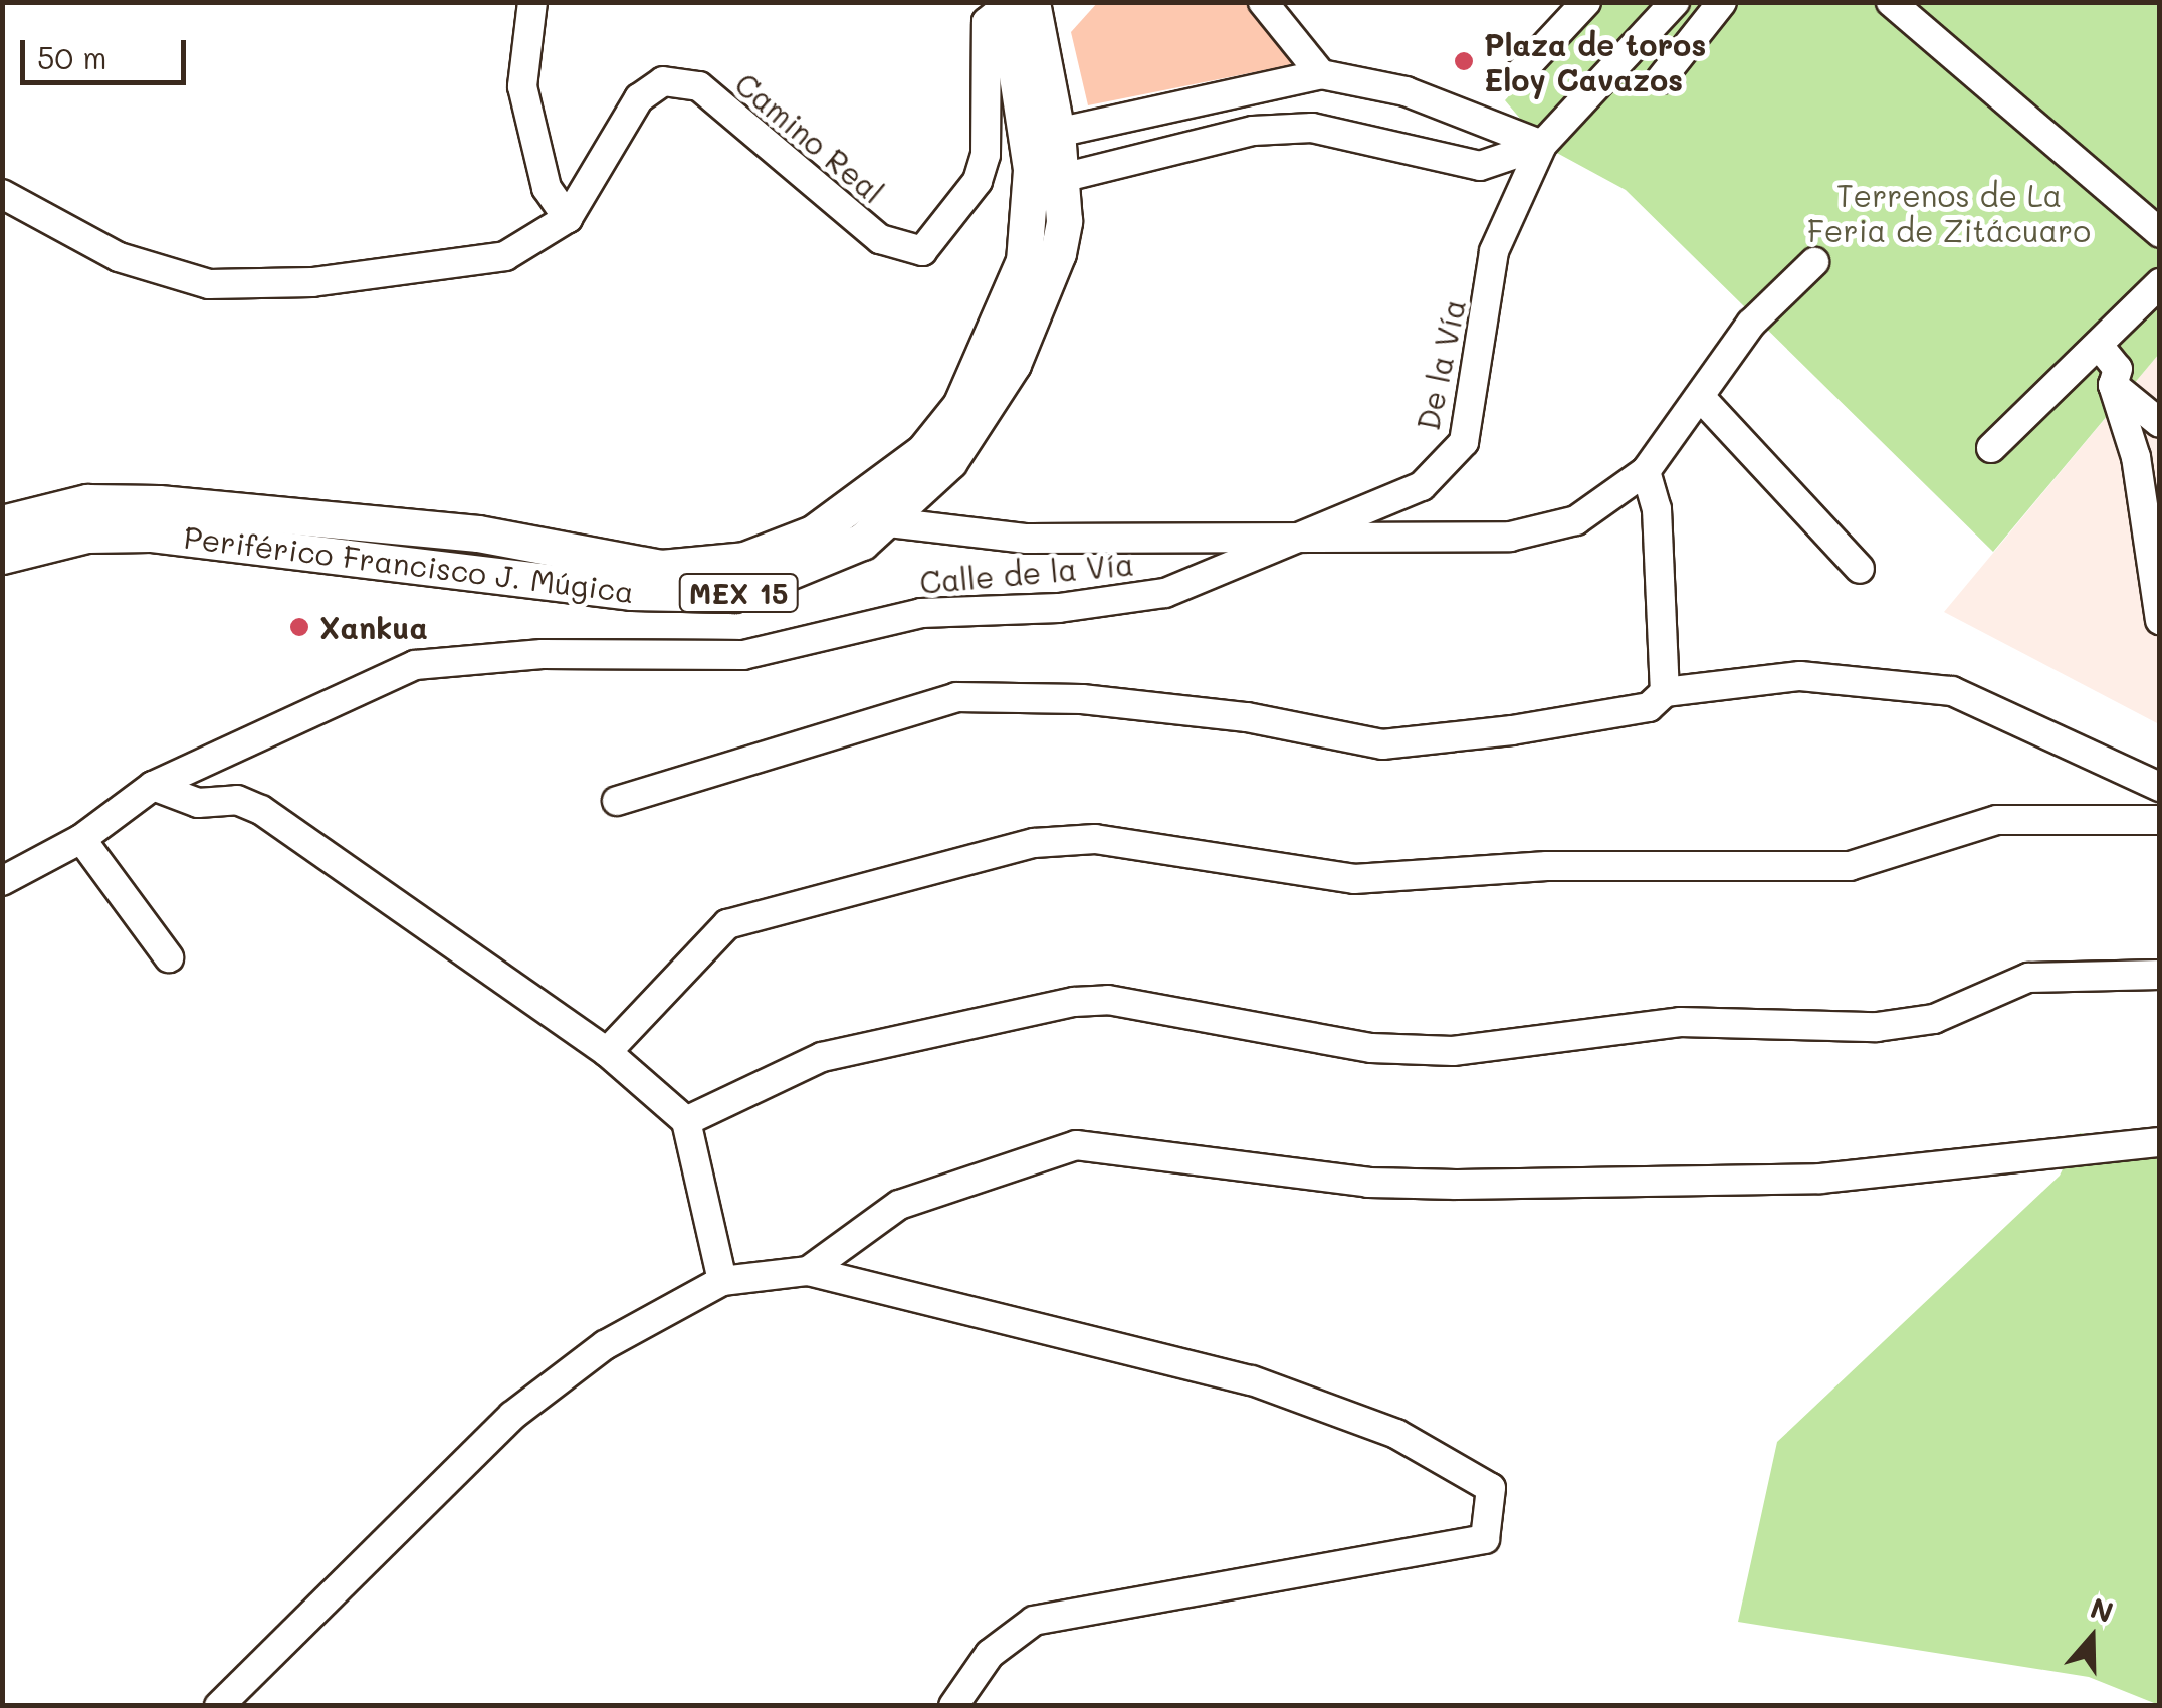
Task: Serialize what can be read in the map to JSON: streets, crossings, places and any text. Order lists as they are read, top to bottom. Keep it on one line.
{"streets":{"main road":["Periférico Francisco J. Múgica","MEX 15"],"street":["Camino Real","De la Vía","Calle de la Vía"]},"crossings":[["Camino Real","Periférico Francisco J. Múgica"],["De la Vía","Calle de la Vía"]],"parks":["Terrenos de La Feria de Zitácuaro"],"places":["Plaza de toros Eloy Cavazos","Xankua"],"scale_bar":"50 m","north":"top"}
